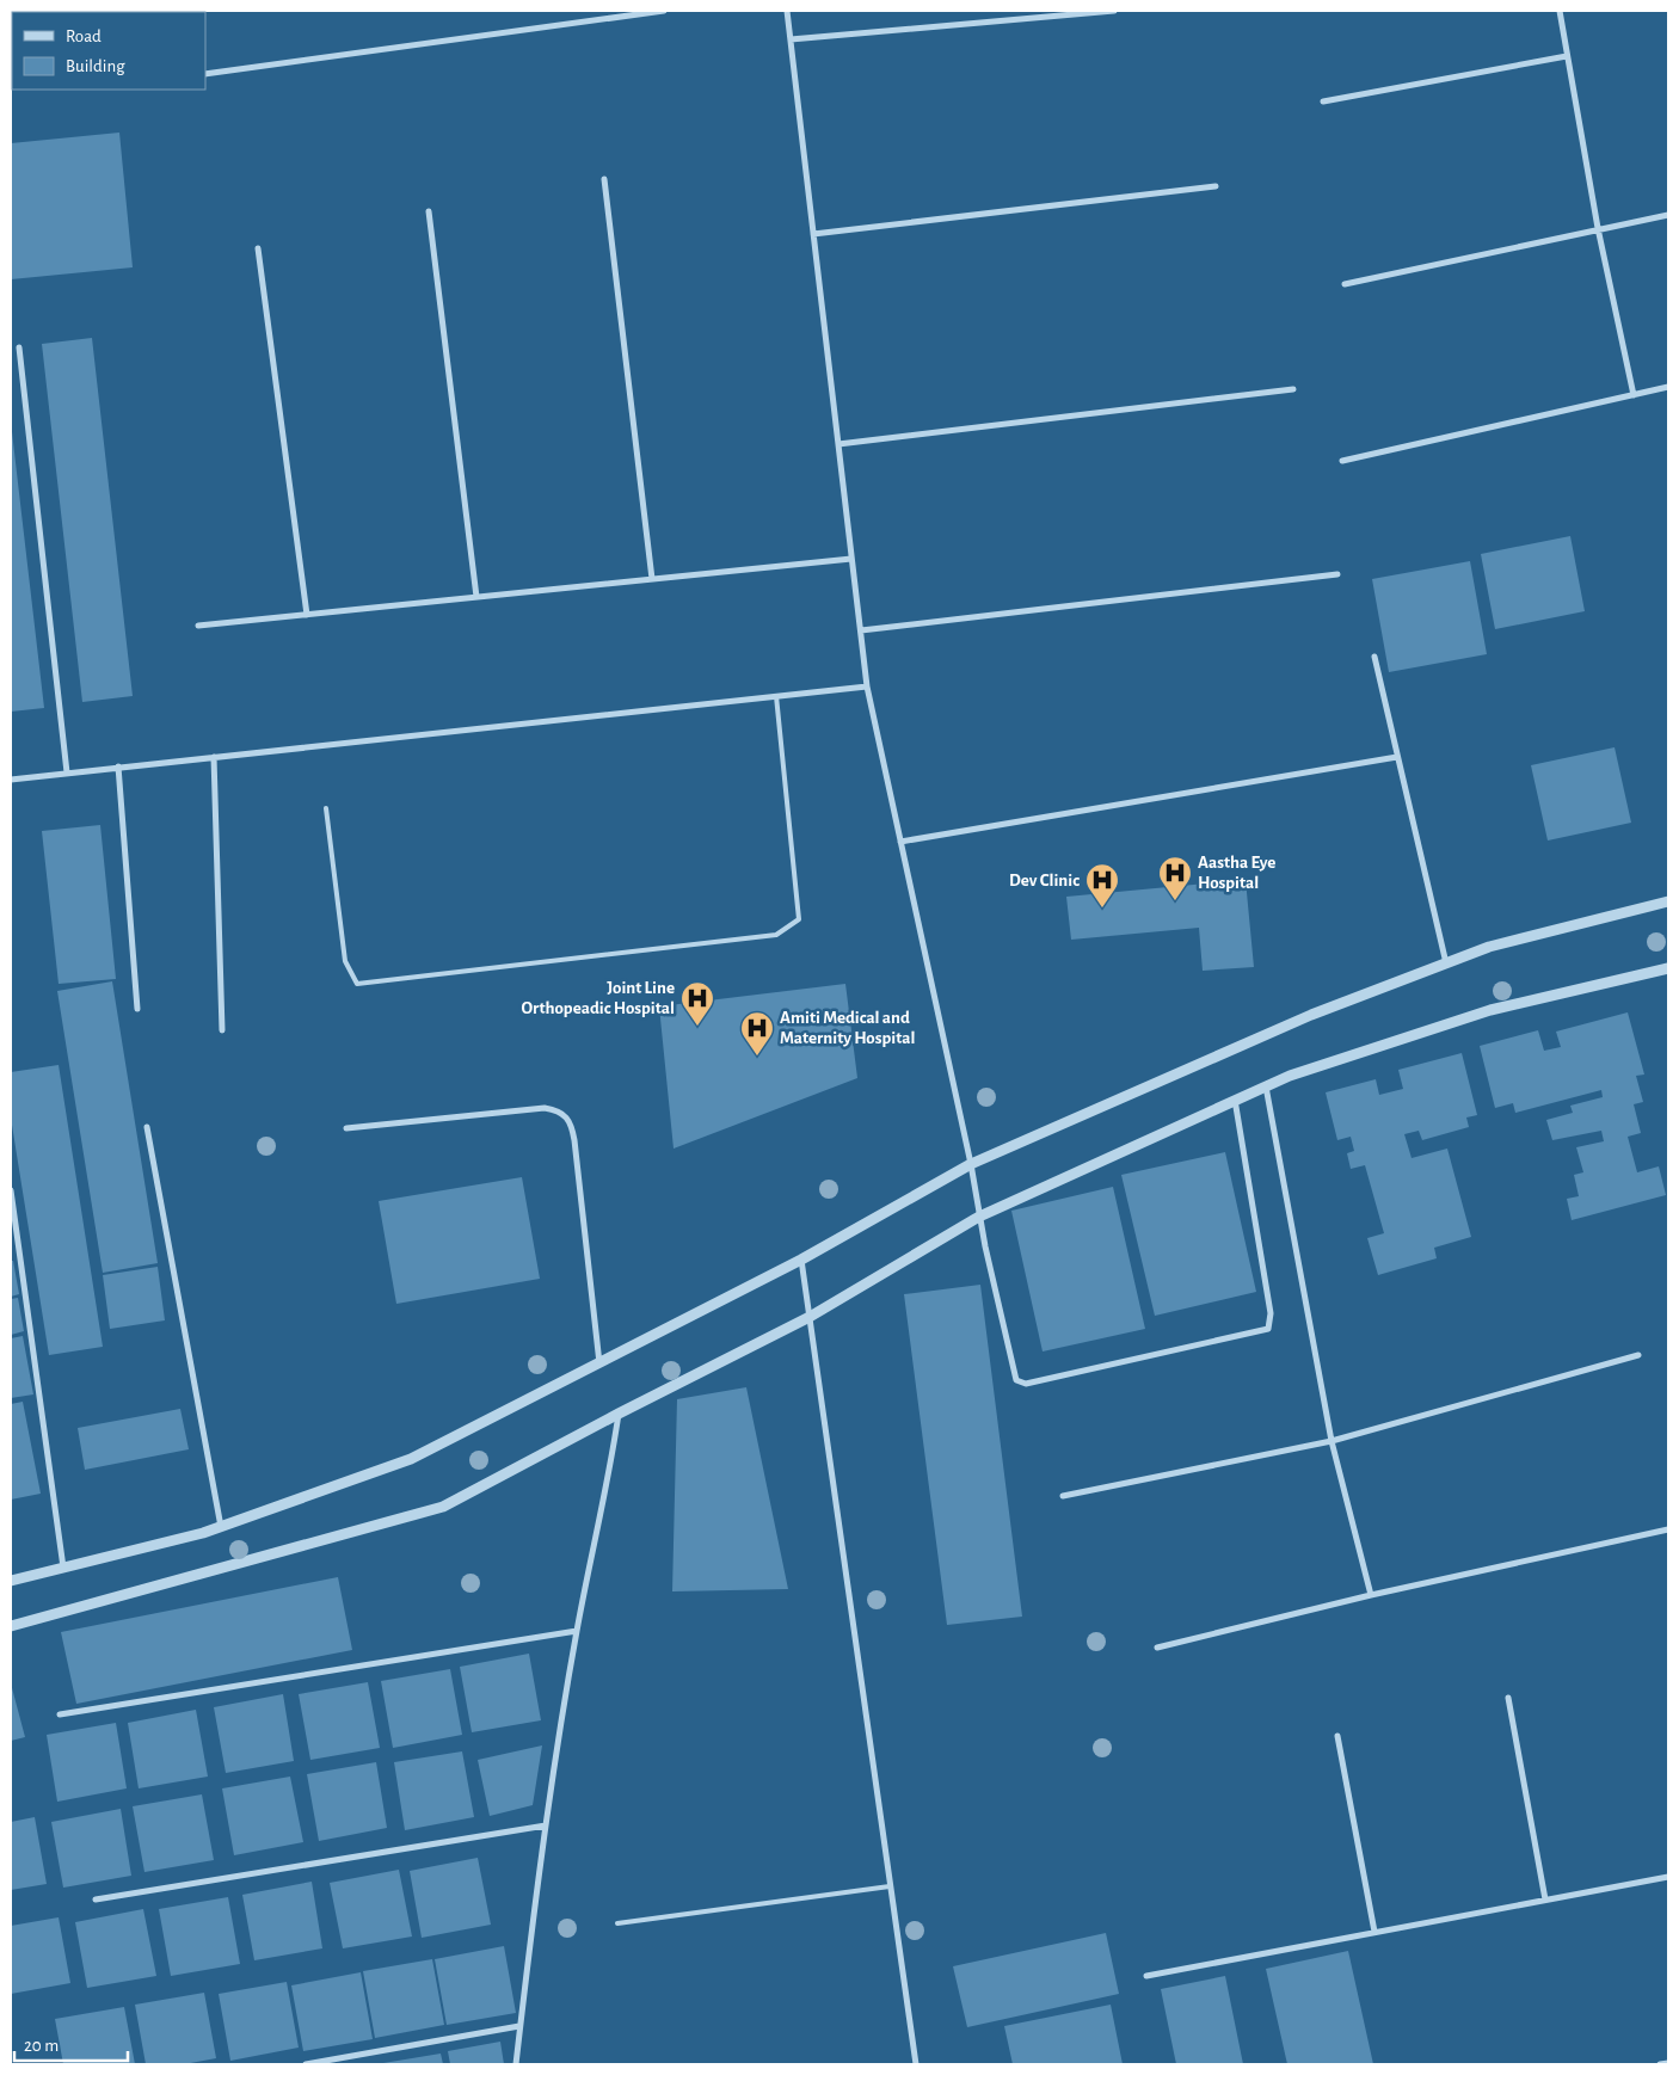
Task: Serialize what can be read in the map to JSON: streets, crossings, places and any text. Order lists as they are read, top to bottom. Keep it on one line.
{"places":{"hospital":["Aastha Eye Hospital","Dev Clinic","Joint Line Orthopeadic Hospital","Amiti Medical and Maternity Hospital"]},"legend":["Road","Building"],"scale_bar":"20 m"}
